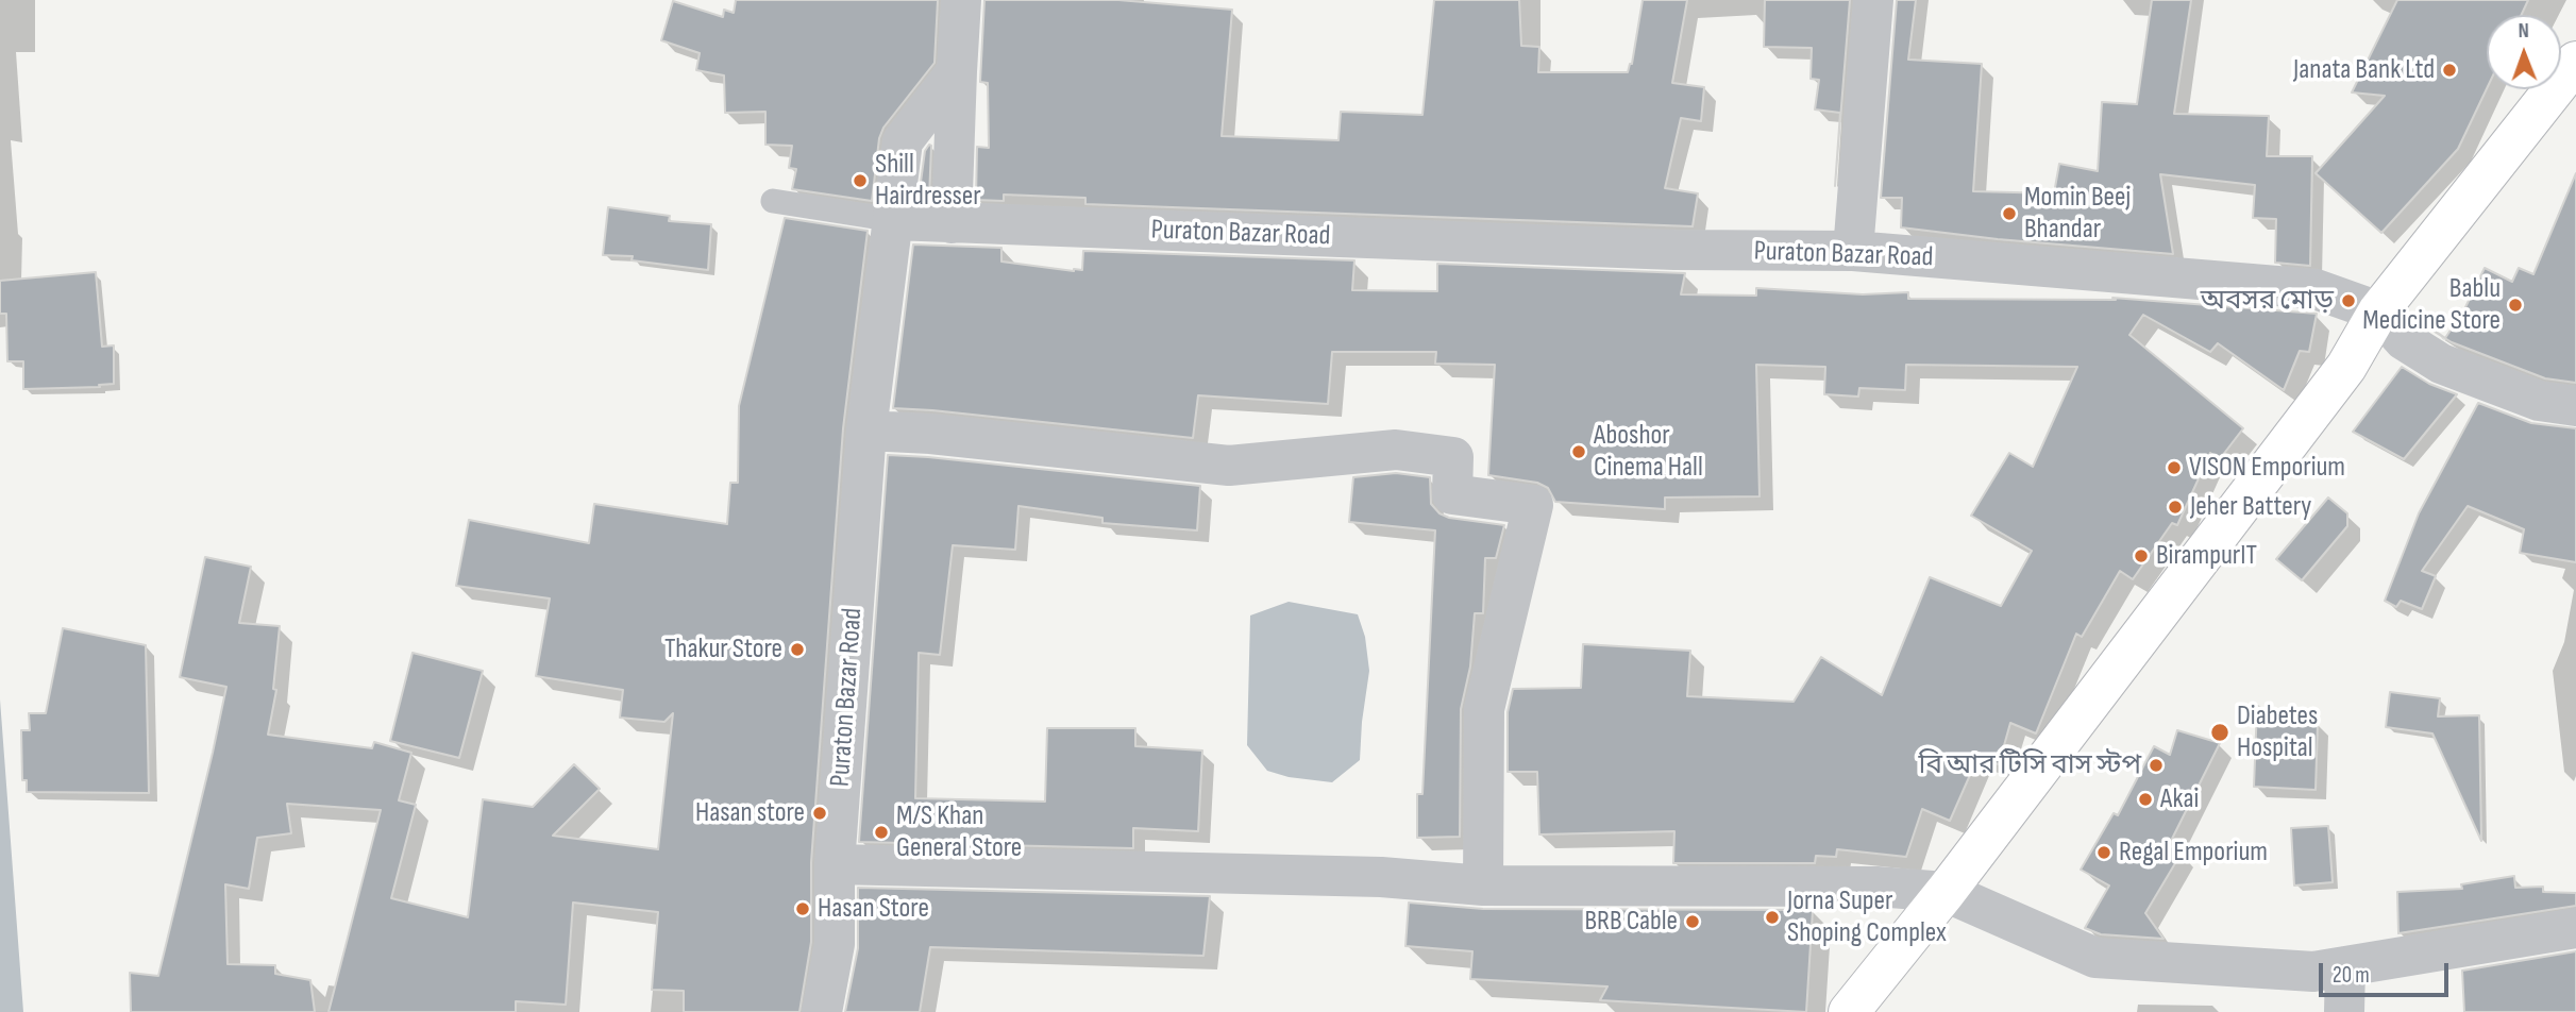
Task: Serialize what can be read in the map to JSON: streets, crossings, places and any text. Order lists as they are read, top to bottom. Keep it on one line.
{"streets":{"street":["Puraton Bazar Road"]},"places":["Janata Bank Ltd","Shill Hairdresser","Momin Beej Bhandar","অবসর মোড়","Bablu Medicine Store","Aboshor Cinema Hall","VISON Emporium","Jeher Battery","BirampurIT","Thakur Store","Diabetes Hospital","বি আর টিসি বাস স্টপ","Akai","Hasan store","M/S Khan General Store","Regal Emporium","Hasan Store","Jorna Super Shoping Complex","BRB Cable"],"scale_bar":"20 m","north":"top"}
